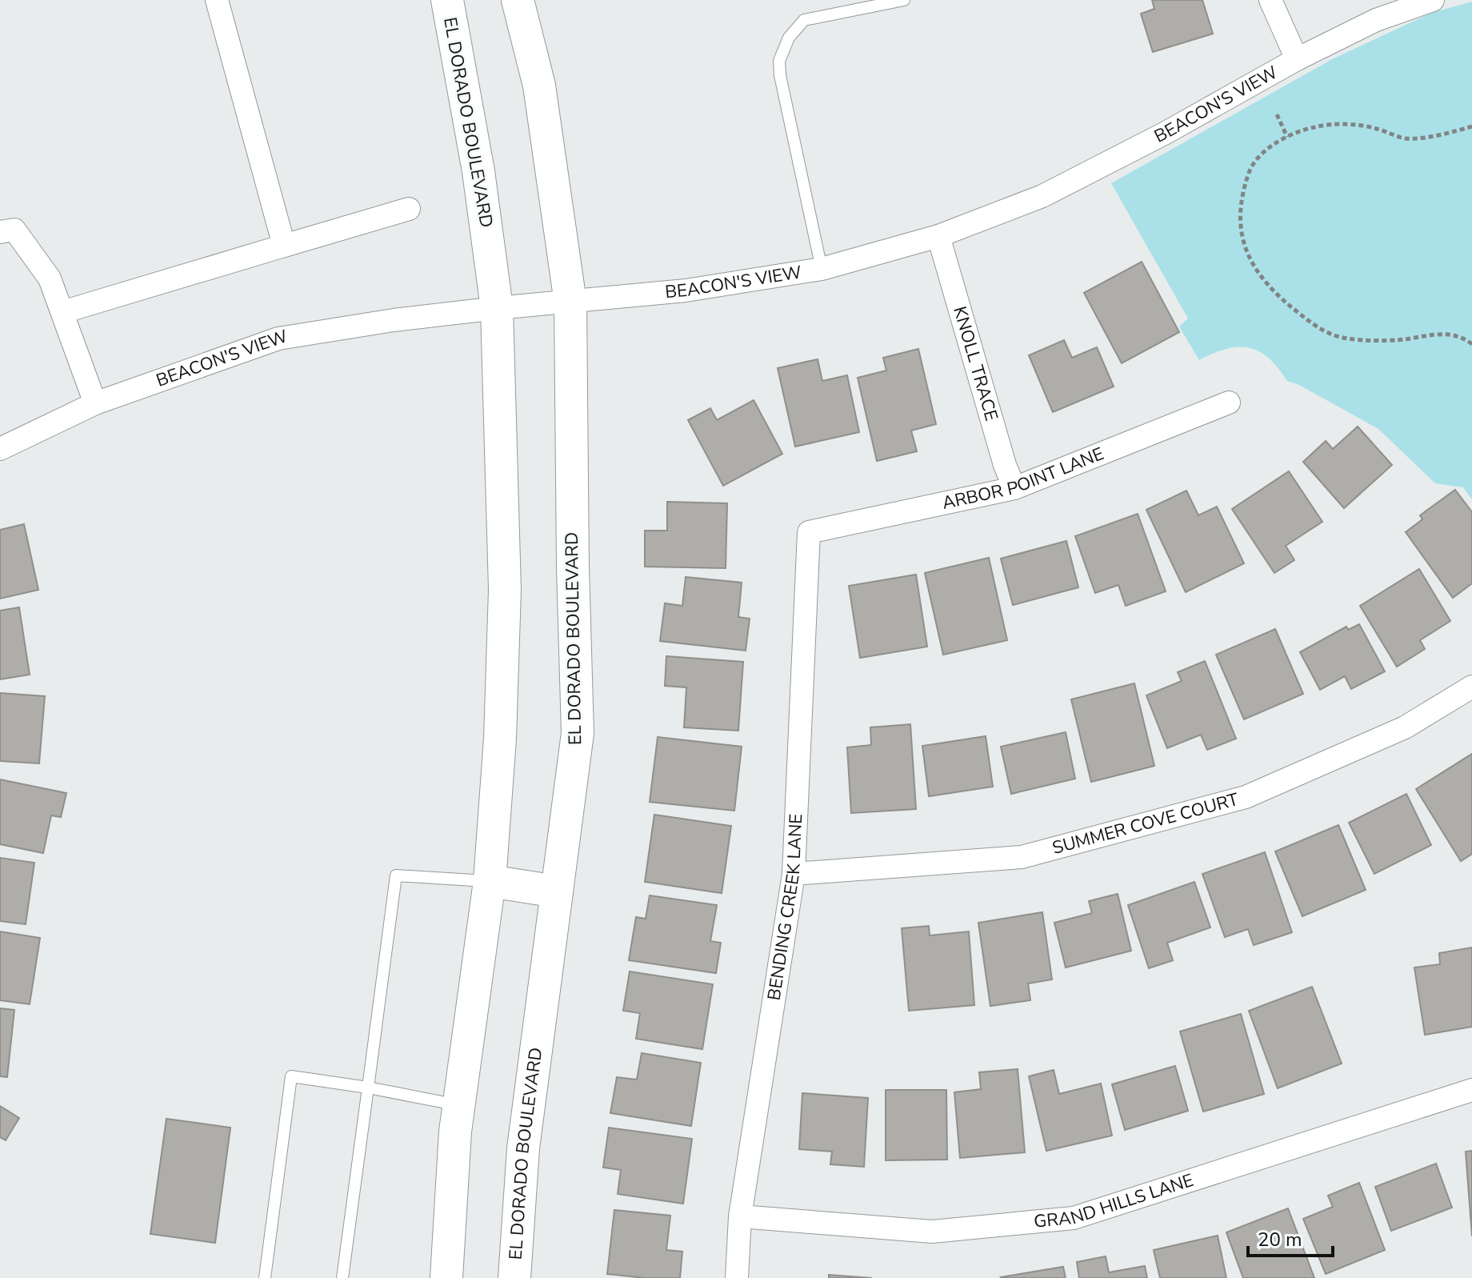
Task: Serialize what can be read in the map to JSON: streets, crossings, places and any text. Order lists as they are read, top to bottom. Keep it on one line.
{"streets":{"main road":["EL DORADO BOULEVARD"],"street":["BEACON'S VIEW","KNOLL TRACE","ARBOR POINT LANE","SUMMER COVE COURT","BENDING CREEK LANE","GRAND HILLS LANE"]},"crossings":[["BEACON'S VIEW","EL DORADO BOULEVARD"],["BEACON'S VIEW","KNOLL TRACE"],["KNOLL TRACE","ARBOR POINT LANE"],["ARBOR POINT LANE","BENDING CREEK LANE"],["SUMMER COVE COURT","BENDING CREEK LANE"],["BENDING CREEK LANE","GRAND HILLS LANE"]],"scale_bar":"20 m"}
